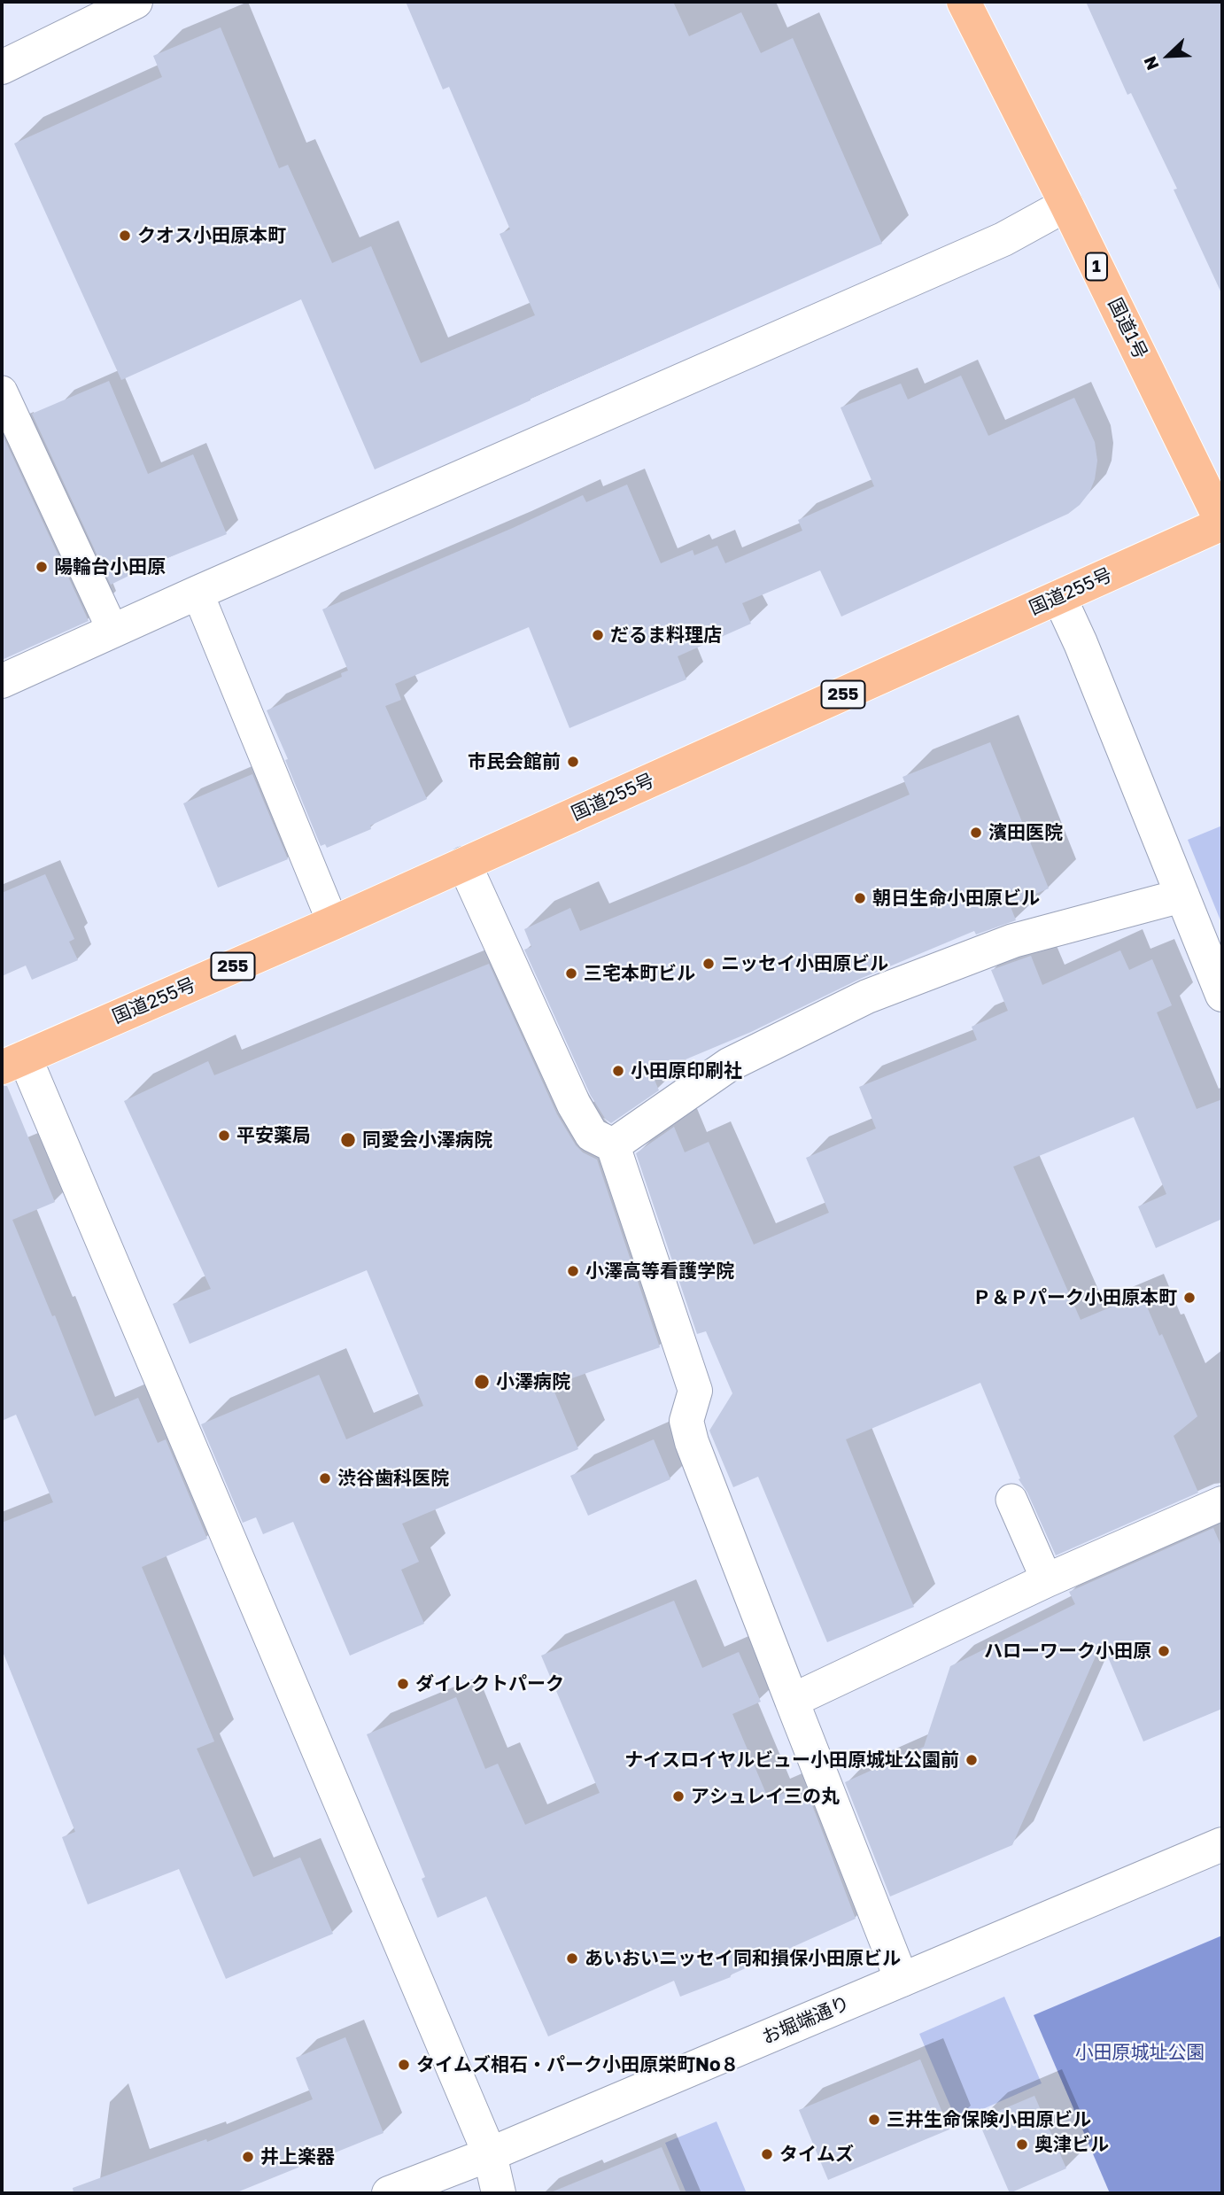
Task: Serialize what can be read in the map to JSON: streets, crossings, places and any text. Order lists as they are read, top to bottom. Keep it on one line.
{"streets":{"highway":["1","国道1号","国道255号","255"],"street":["お堀端通り"]},"crossings":[["国道1号","国道255号"]],"parks":["小田原城址公園"],"places":["クオス小田原本町","陽輪台小田原","だるま料理店","市民会館前","濱田医院","朝日生命小田原ビル","ニッセイ小田原ビル","三宅本町ビル","小田原印刷社","平安薬局","同愛会小澤病院","小澤高等看護学院","Ｐ＆Ｐパーク小田原本町","小澤病院","渋谷歯科医院","ハローワーク小田原","ダイレクトパーク","ナイスロイヤルビュー小田原城址公園前","アシュレイ三の丸","あいおいニッセイ同和損保小田原ビル","タイムズ相石・パーク小田原栄町No８","三井生命保険小田原ビル","奥津ビル","タイムズ","井上楽器"],"north":"bottom left"}
